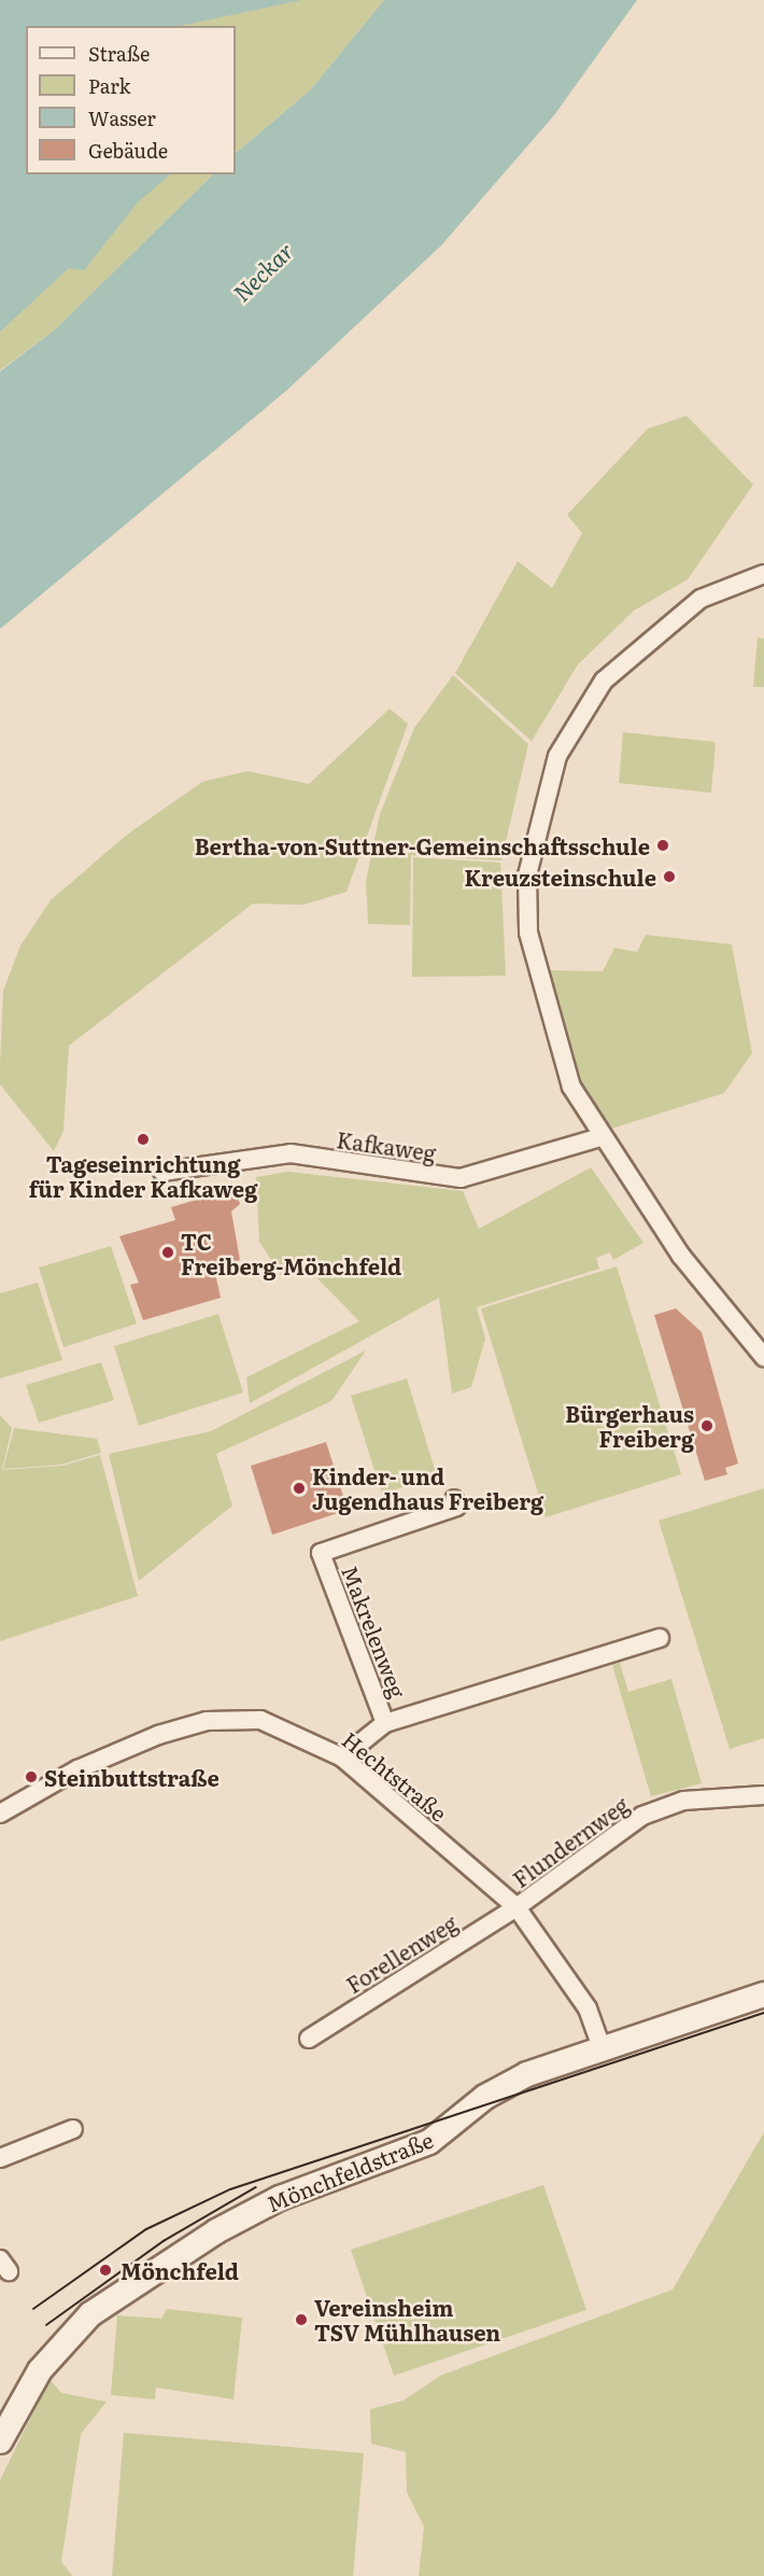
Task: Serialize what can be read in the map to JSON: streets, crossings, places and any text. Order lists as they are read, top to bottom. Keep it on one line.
{"streets":{"main road":["Mönchfeldstraße"],"street":["Kafkaweg","Makrelenweg","Hechtstraße","Flundernweg","Forellenweg"]},"crossings":[["Makrelenweg","Hechtstraße"],["Hechtstraße","Flundernweg"],["Hechtstraße","Forellenweg"],["Hechtstraße","Mönchfeldstraße"],["Flundernweg","Forellenweg"]],"water":["Neckar"],"places":["Bertha-von-Suttner-Gemeinschaftsschule","Kreuzsteinschule","Tageseinrichtung für Kinder Kafkaweg","TC Freiberg-Mönchfeld","Bürgerhaus Freiberg","Kinder- und Jugendhaus Freiberg","Steinbuttstraße","Mönchfeld","Vereinsheim TSV Mühlhausen"],"legend":["Straße","Park","Wasser","Gebäude"]}
